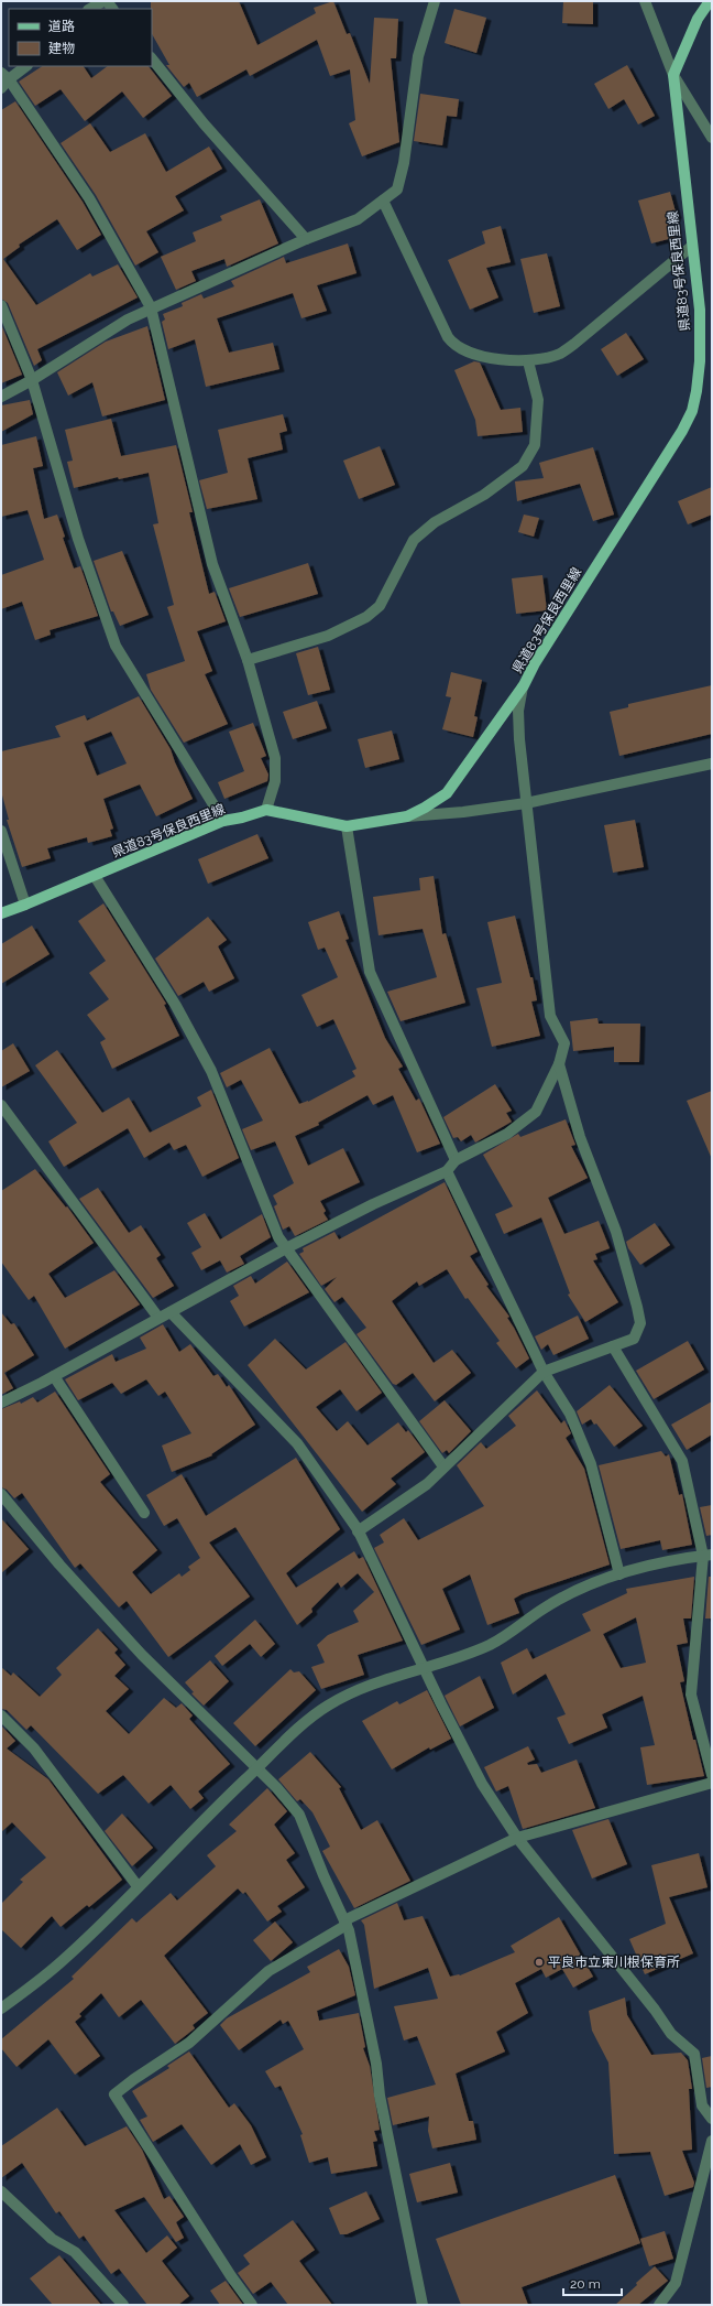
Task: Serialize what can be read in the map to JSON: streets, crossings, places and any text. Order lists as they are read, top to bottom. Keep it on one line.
{"streets":{"main road":["県道83号保良西里線"]},"places":["平良市立東川根保育所"],"legend":["道路","建物"],"scale_bar":"20 m"}
